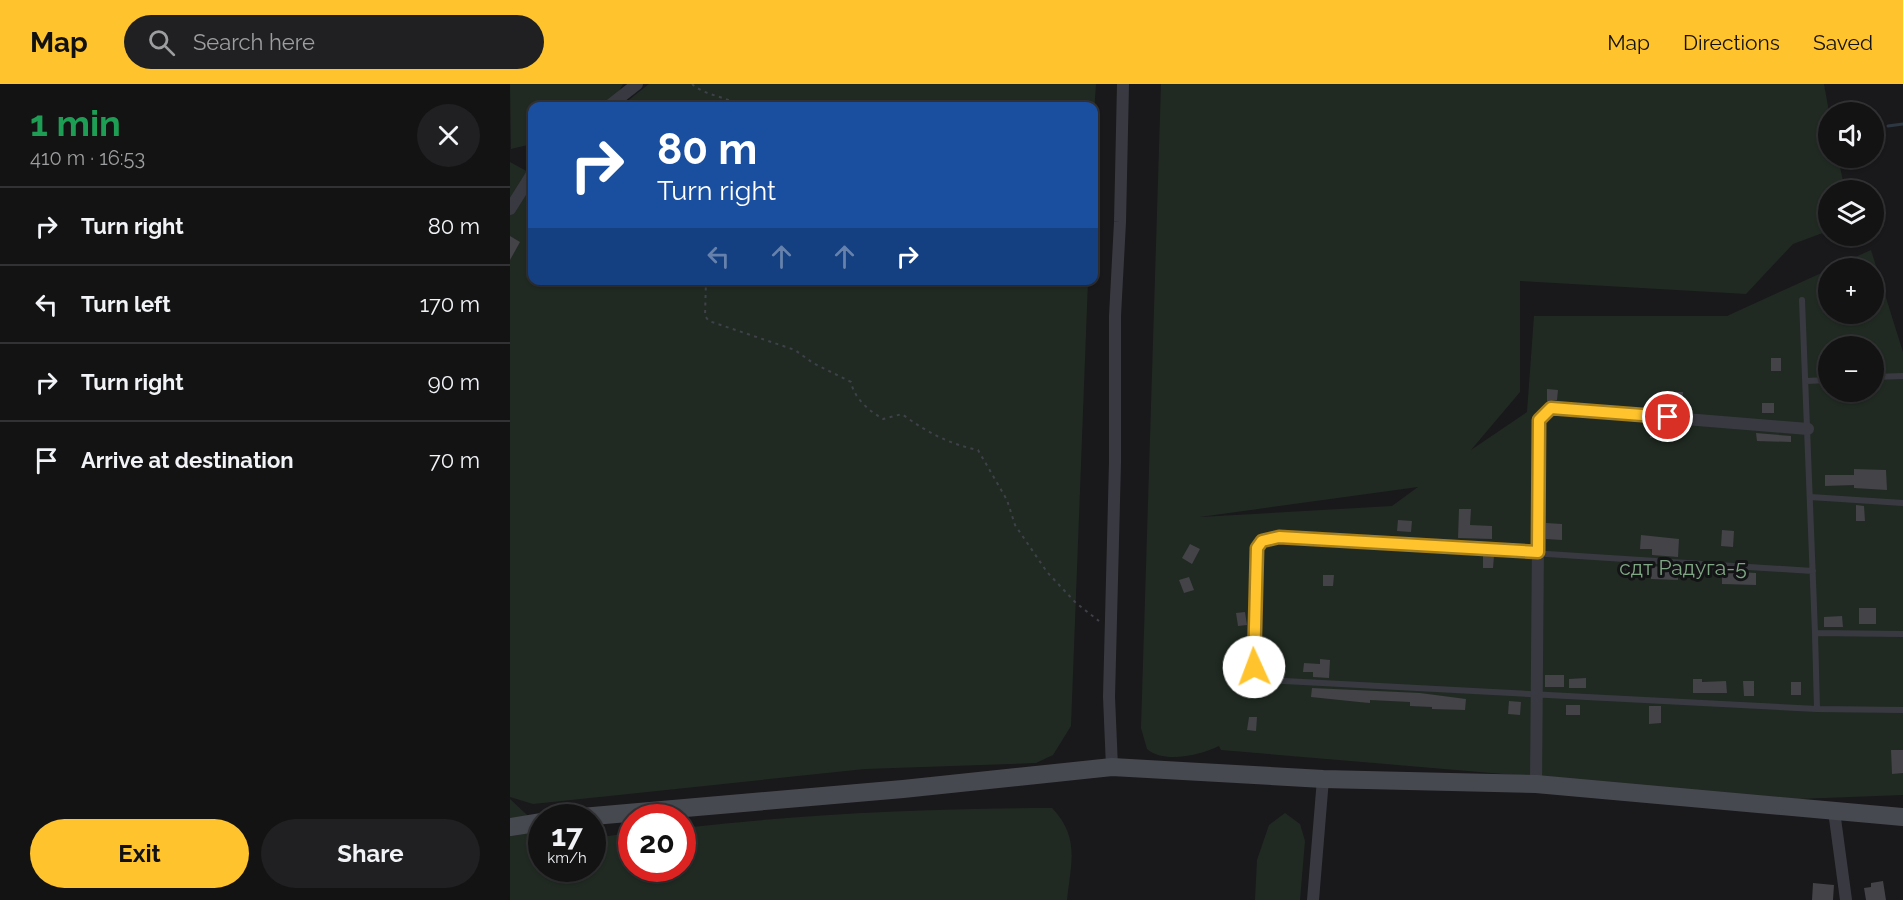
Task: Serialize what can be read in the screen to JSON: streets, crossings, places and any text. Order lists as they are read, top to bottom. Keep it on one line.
{"parks":["сдт Радуга-5"],"page":{"header":"Map","search":"Search here","nav":["Map","Directions","Saved"],"heading":["1 min","410 m · 16:53"],"map_buttons":["+","−"],"turn":["80 m","Turn right"],"list":[{"name":"Turn right","value":"80 m"},{"name":"Turn left","value":"170 m"},{"name":"Turn right","value":"90 m"},{"name":"Arrive at destination","value":"70 m"}],"speed":"17 km/h","limit":"20","buttons":["Exit","Share"]}}
